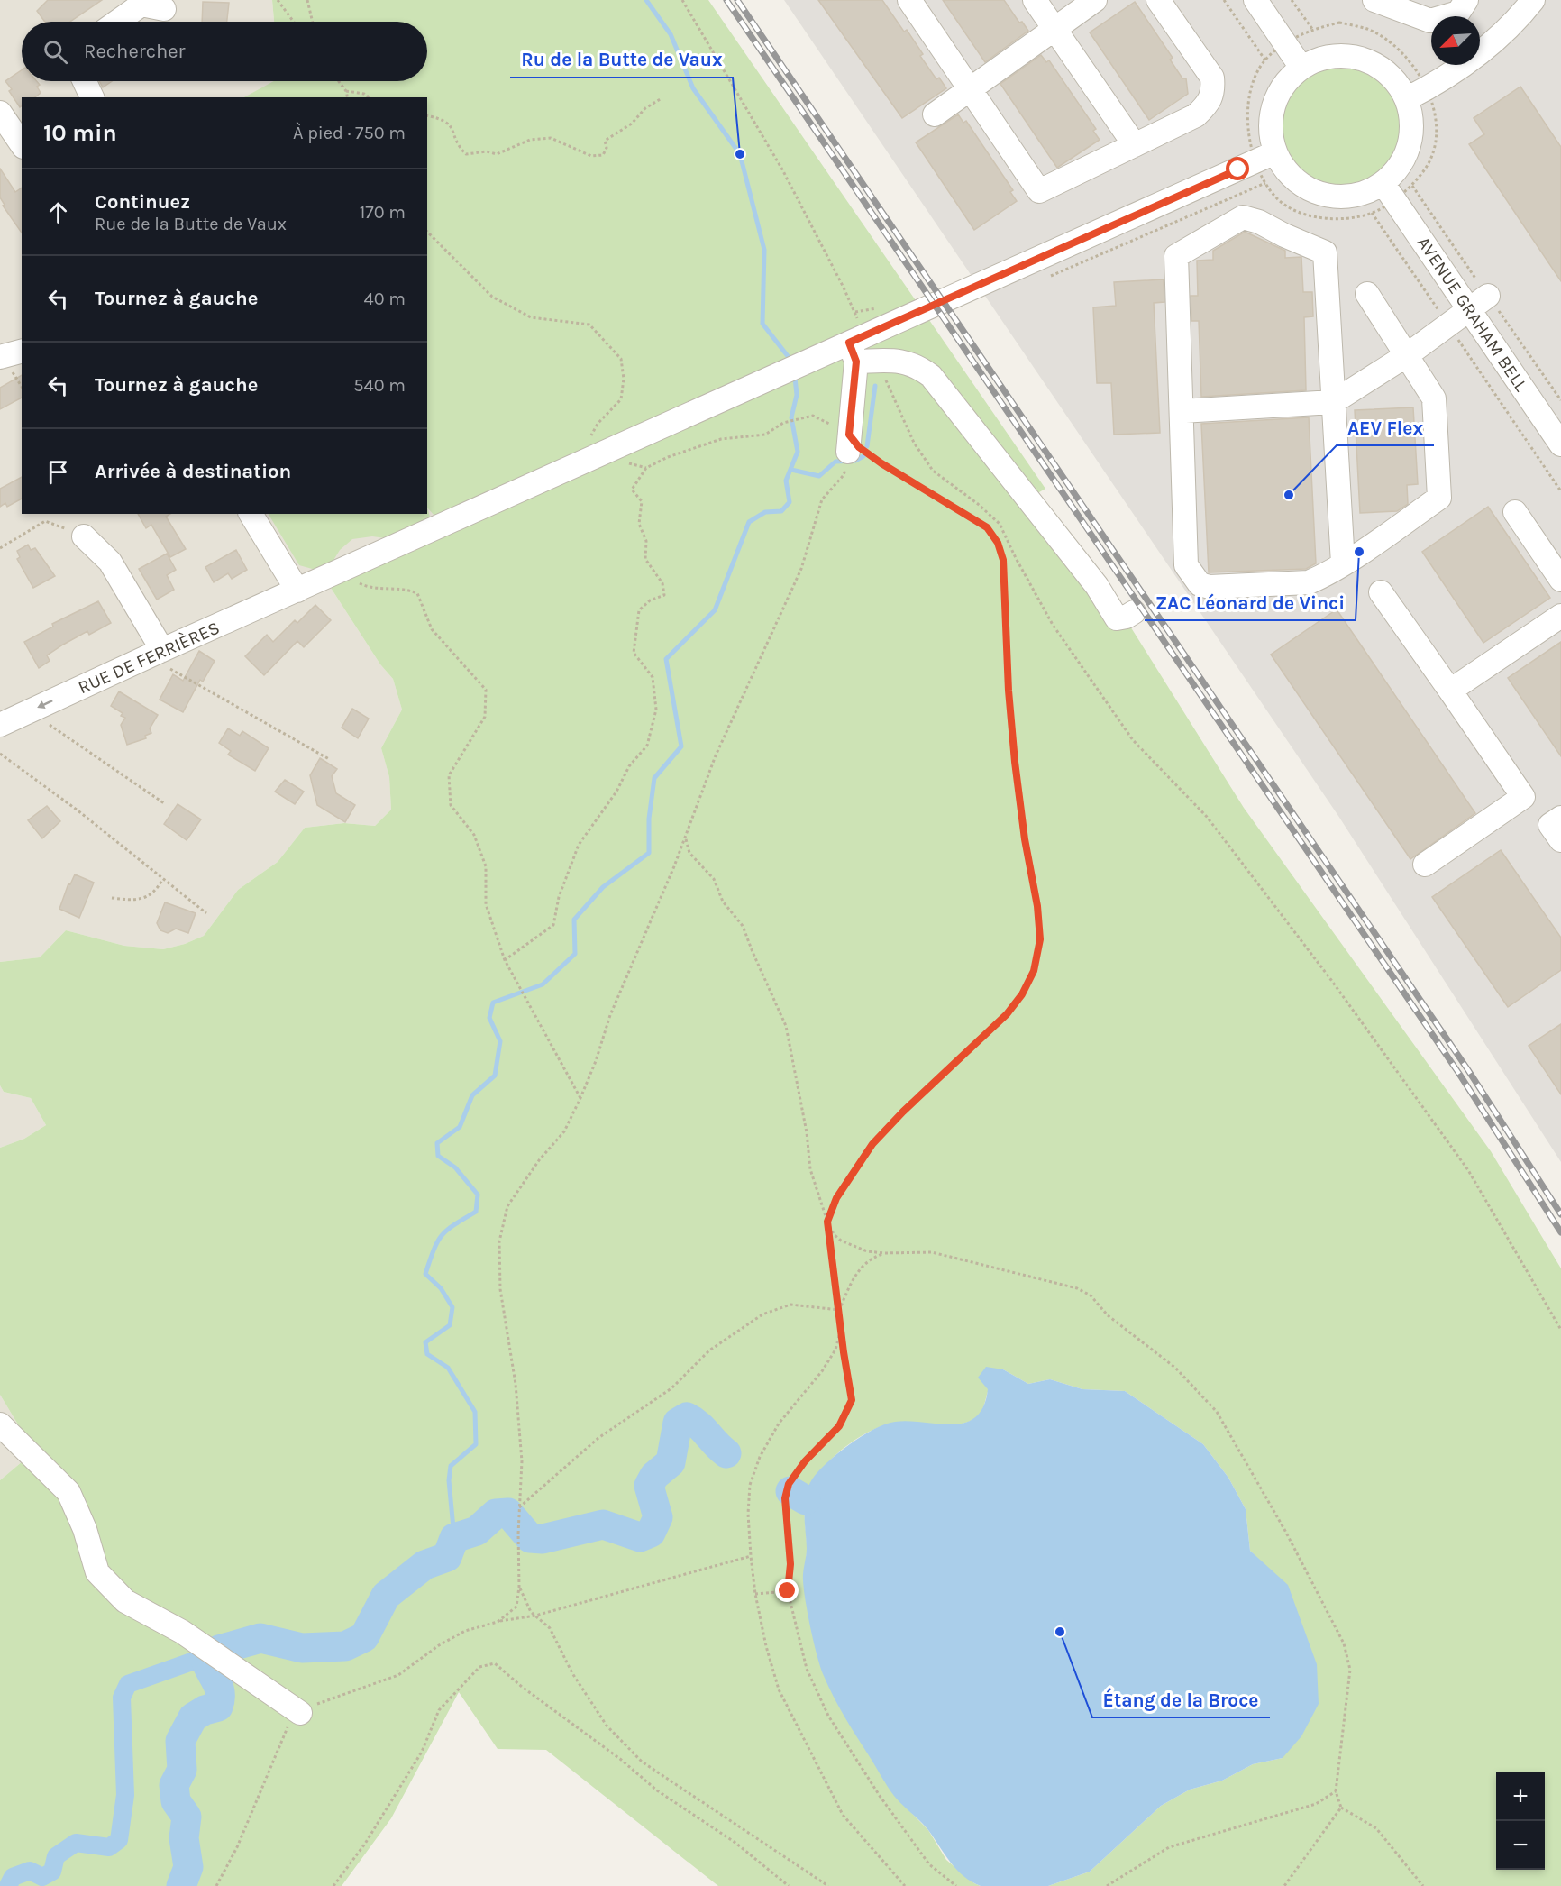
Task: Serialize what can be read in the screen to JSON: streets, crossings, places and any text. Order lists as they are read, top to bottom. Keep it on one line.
{"streets":{"street":["AVENUE GRAHAM BELL","RUE DE FERRIÈRES"]},"crossings":[["AVENUE GRAHAM BELL","RUE DE FERRIÈRES"]],"places":["Ru de la Butte de Vaux","AEV Flex","ZAC Léonard de Vinci","Étang de la Broce"],"north":"bottom left","page":{"search":"Rechercher","heading":["10 min","À pied · 750 m"],"list":[["Continuez","Rue de la Butte de Vaux","170 m"],["Tournez à gauche","40 m"],["Tournez à gauche","540 m"],"Arrivée à destination"],"map_buttons":["+","−"]}}
